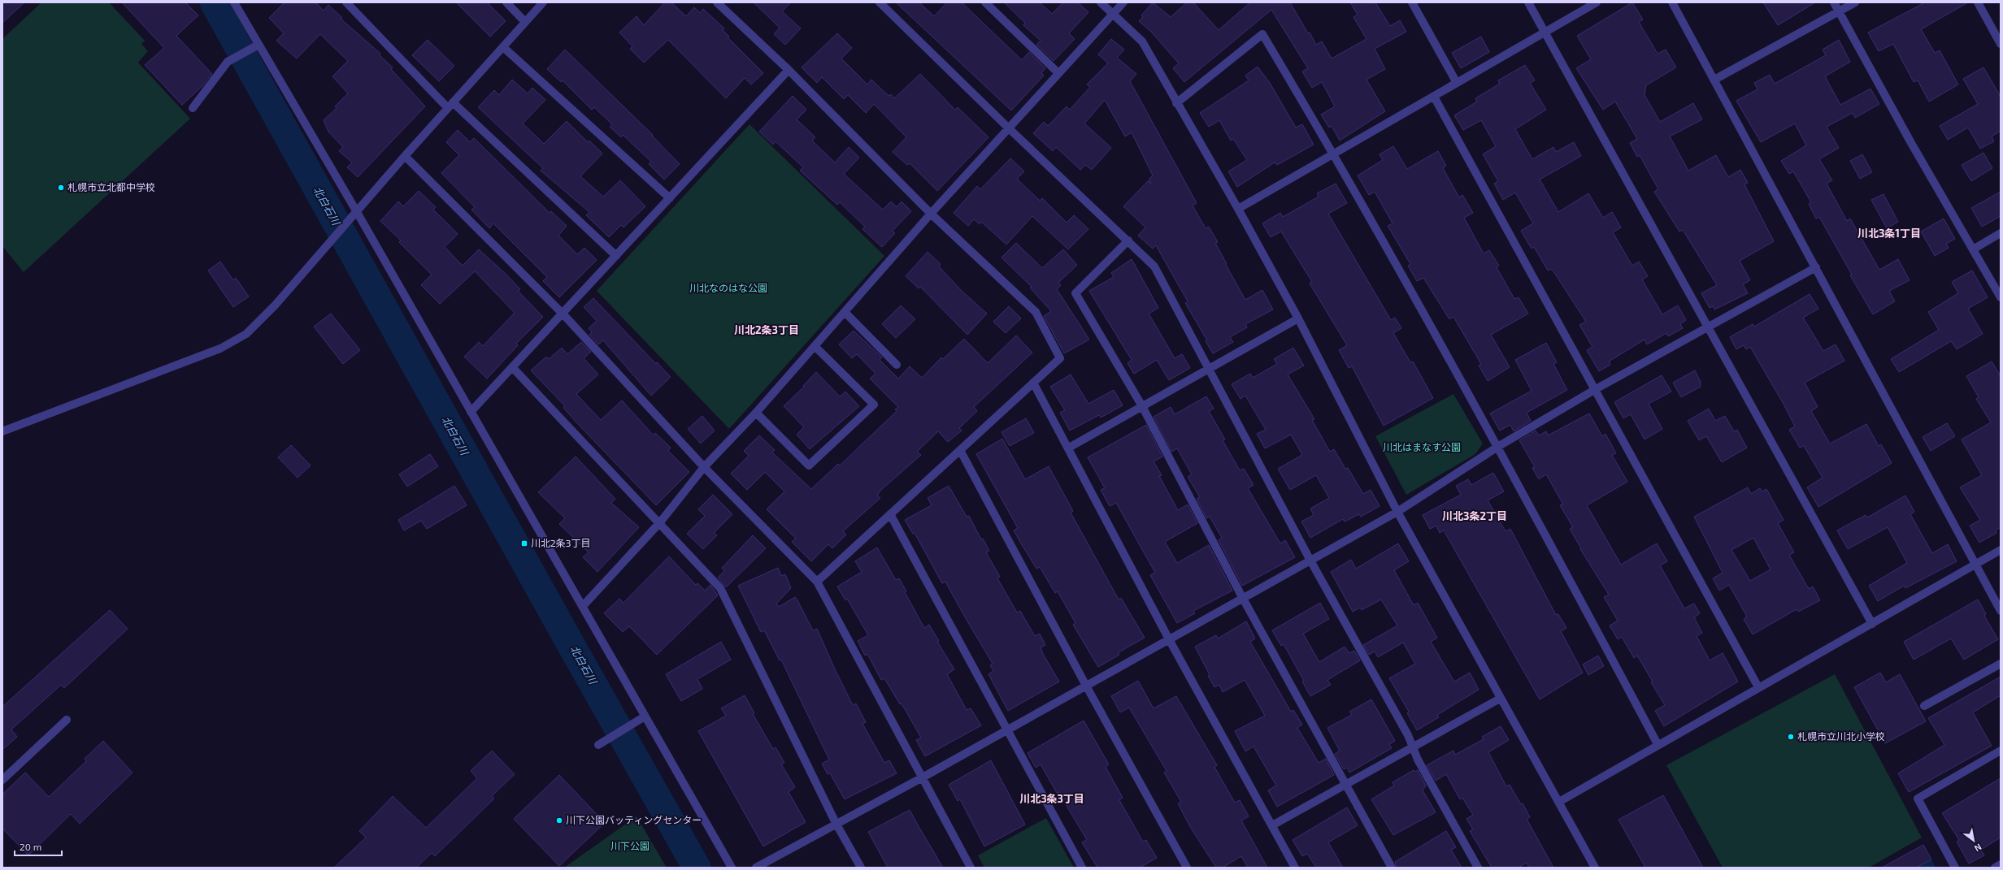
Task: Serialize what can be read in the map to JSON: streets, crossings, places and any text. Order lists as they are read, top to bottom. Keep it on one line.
{"districts":["川北3条1丁目","川北2条3丁目","川北3条2丁目","川北3条3丁目"],"water":["北白石川"],"parks":["川北なのはな公園","川北はまなす公園","川下公園"],"places":{"other":["札幌市立北都中学校","札幌市立川北小学校","川下公園バッティングセンター"],"transit":["川北2条3丁目"]},"scale_bar":"20 m","north":"bottom right"}
